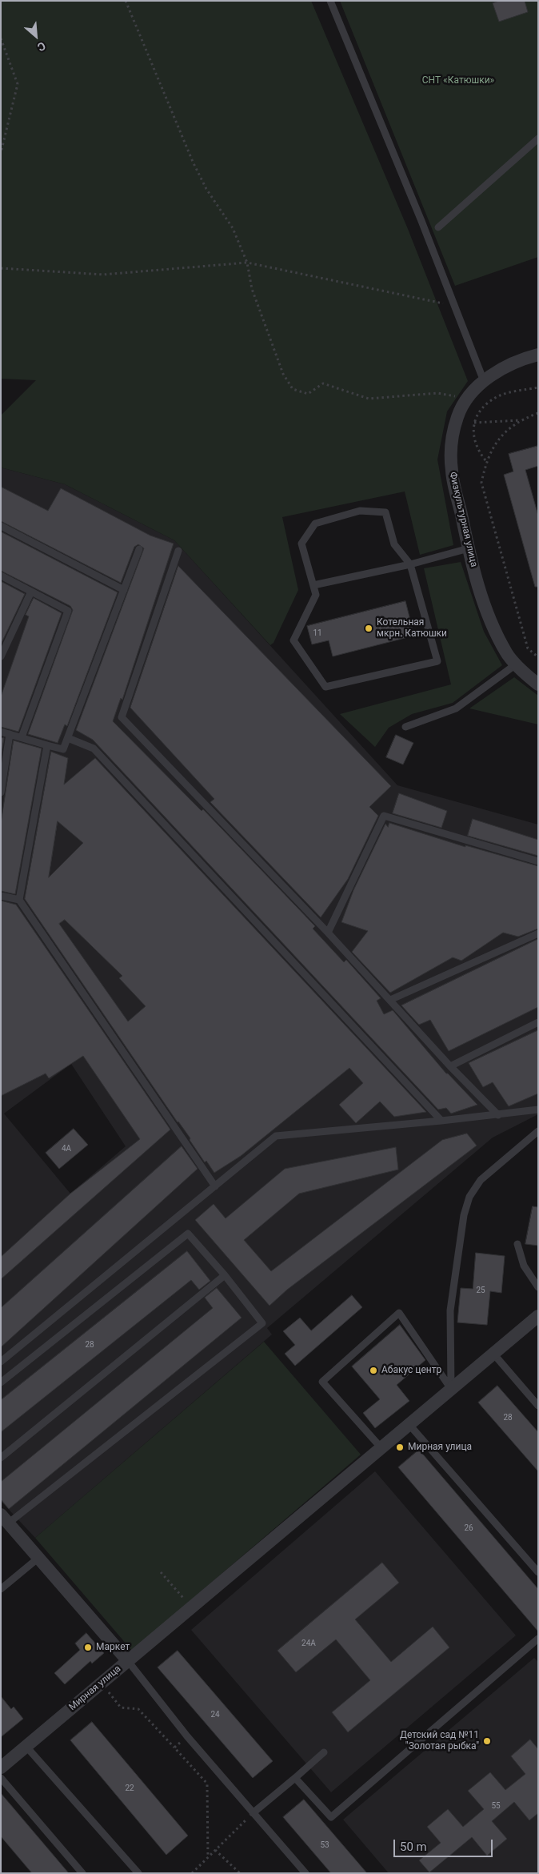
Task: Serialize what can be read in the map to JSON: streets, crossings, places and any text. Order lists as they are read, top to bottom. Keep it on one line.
{"streets":{"street":["Физкультурная улица","Мирная улица"]},"parks":["СНТ «Катюшки»"],"places":["Котельная мкрн. Катюшки","Абакус центр","Мирная улица","Маркет","Детский сад №11 \"Золотая рыбка\""],"house_numbers":["11","4А","25","28","28","26","24А","24","22","55","53"],"scale_bar":"50 m","north":"bottom right"}
